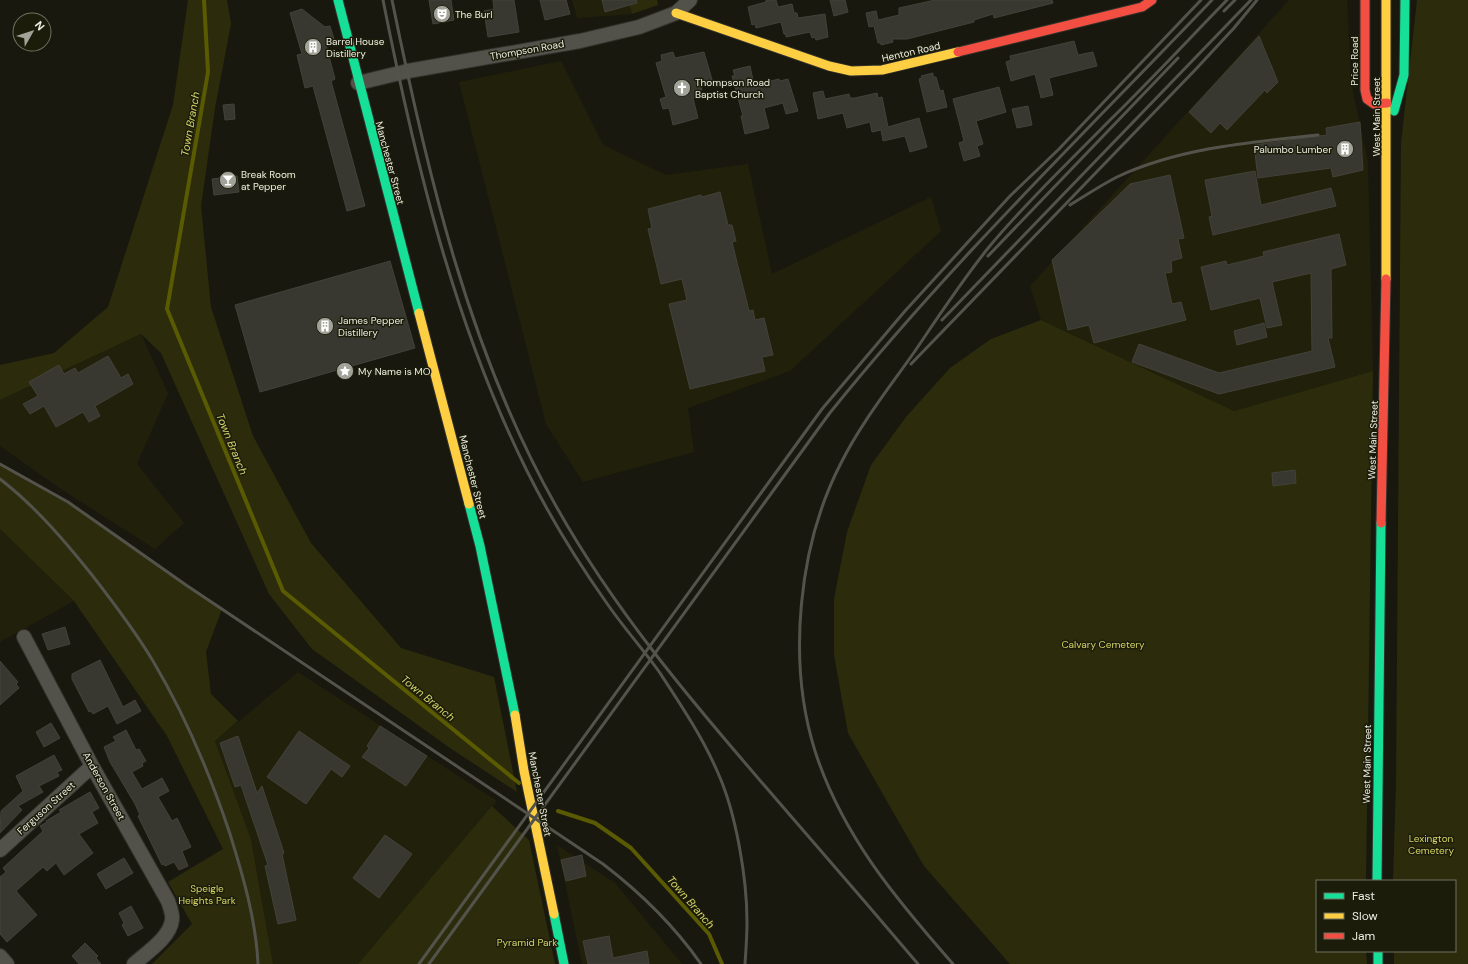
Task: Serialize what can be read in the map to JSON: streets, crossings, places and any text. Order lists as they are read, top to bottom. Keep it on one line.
{"streets":{"main road":["Henton Road","Price Road","West Main Street","Manchester Street"],"street":["Thompson Road","Anderson Street","Ferguson Street"]},"crossings":[["Thompson Road","Henton Road"],["Thompson Road","Manchester Street"],["Price Road","West Main Street"],["Anderson Street","Ferguson Street"]],"water":["Town Branch"],"parks":["Calvary Cemetery","Lexington Cemetery","Speigle Heights Park","Pyramid Park"],"places":{"theatre":["The Burl"],"building":["Barrel House Distillery","Palumbo Lumber","James Pepper Distillery"],"church":["Thompson Road Baptist Church"],"bar":["Break Room at Pepper"],"place":["My Name is MO"]},"legend":["Fast","Slow","Jam"],"north":"top right"}
